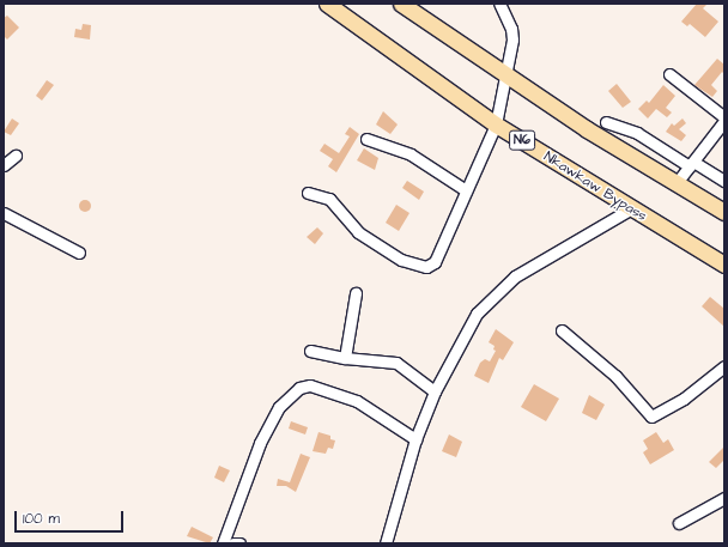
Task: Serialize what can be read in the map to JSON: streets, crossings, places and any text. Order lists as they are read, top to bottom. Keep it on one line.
{"streets":{"highway":["N6","Nkawkaw Bypass"]},"scale_bar":"100 m"}
